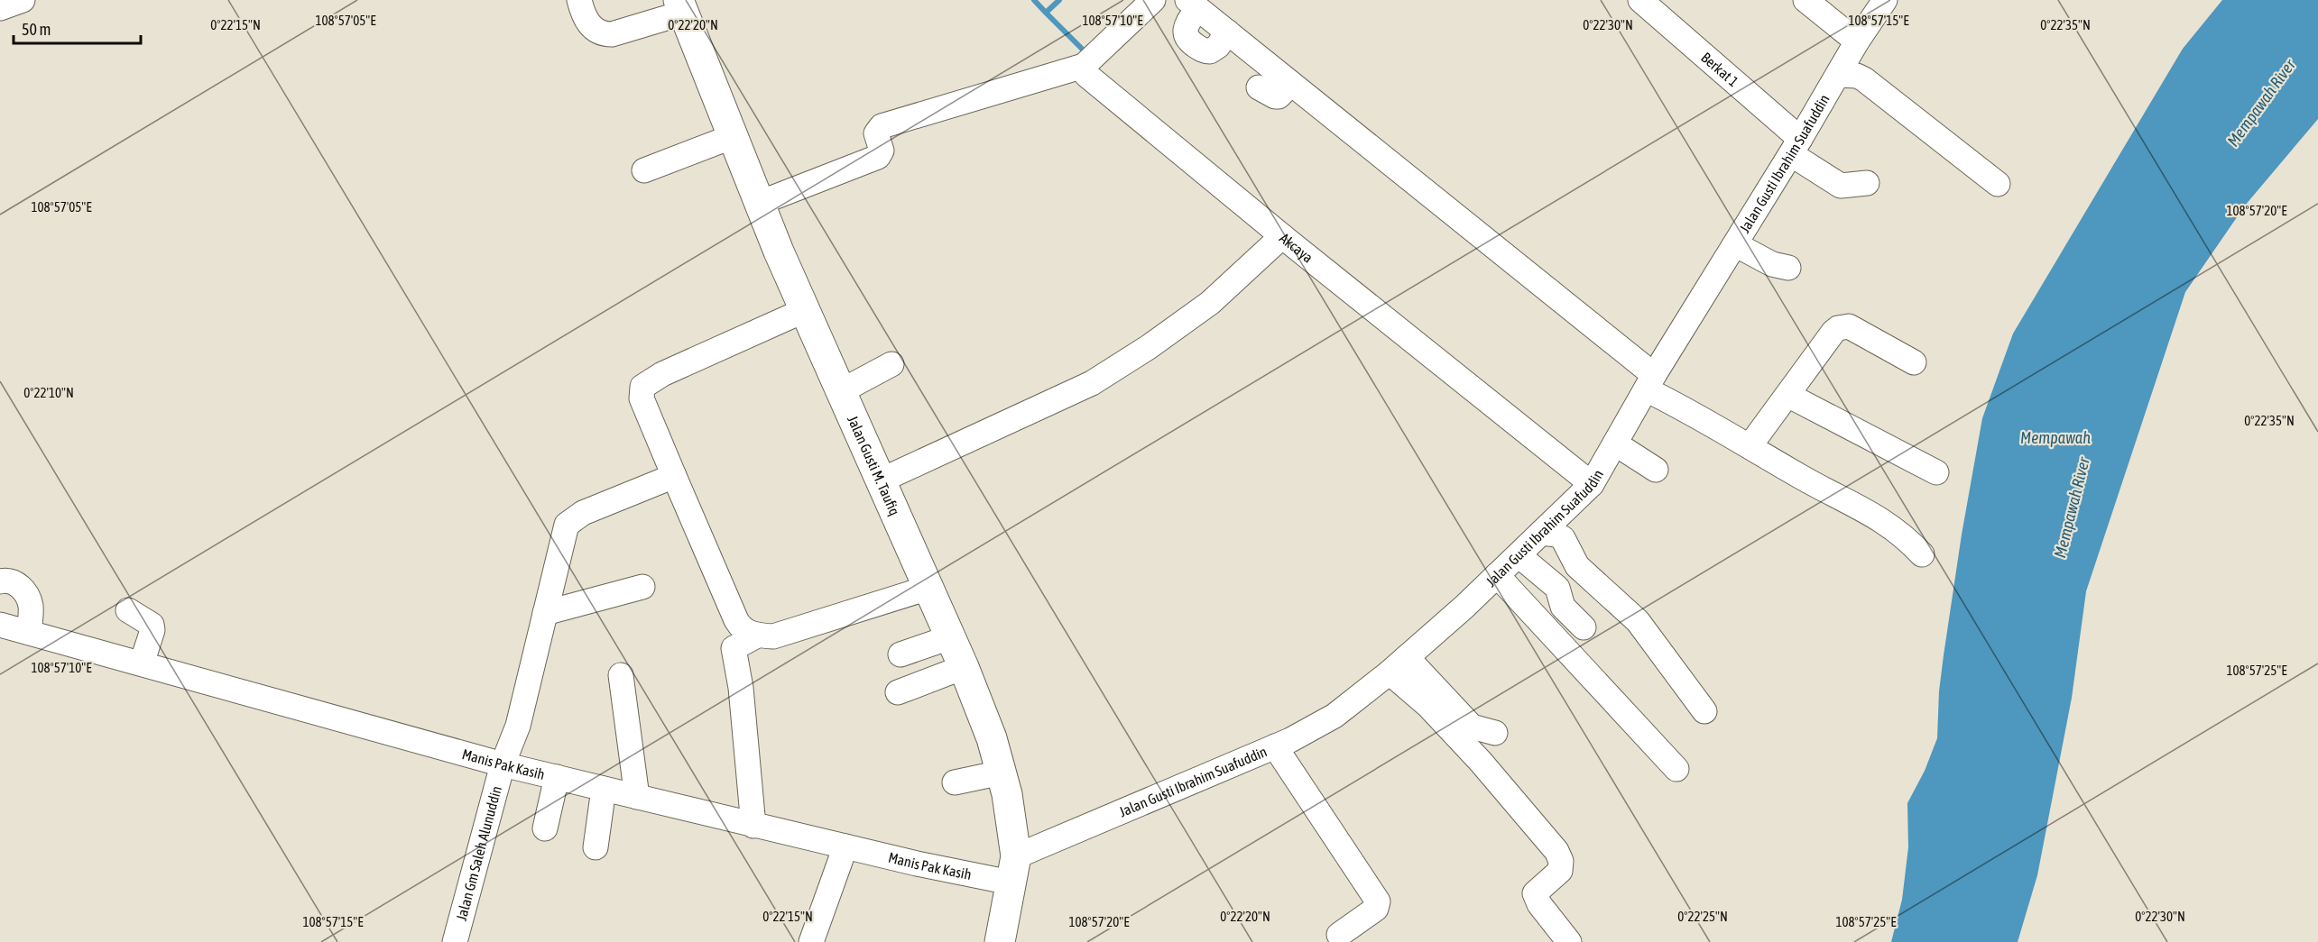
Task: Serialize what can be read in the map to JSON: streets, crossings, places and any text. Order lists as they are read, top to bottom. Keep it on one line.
{"streets":{"main road":["Jalan Gusti M. Taufiq"],"street":["Berkat 1","Jalan Gusti Ibrahim Suafuddin","Akcaya","Manis Pak Kasih","Jalan Gm Saleh Alunuddin"]},"crossings":[["Berkat 1","Jalan Gusti Ibrahim Suafuddin"],["Jalan Gusti Ibrahim Suafuddin","Akcaya"],["Jalan Gusti Ibrahim Suafuddin","Jalan Gusti M. Taufiq"],["Jalan Gusti Ibrahim Suafuddin","Manis Pak Kasih"],["Jalan Gusti M. Taufiq","Manis Pak Kasih"],["Manis Pak Kasih","Jalan Gm Saleh Alunuddin"]],"water":["Mempawah River","Mempawah"],"scale_bar":"50 m","coordinates":["108°57'05\"E","108°57'10\"E","108°57'15\"E","0°22'20\"N","0°22'30\"N","0°22'15\"N","0°22'35\"N","108°57'20\"E","0°22'10\"N","108°57'25\"E","0°22'25\"N"]}
